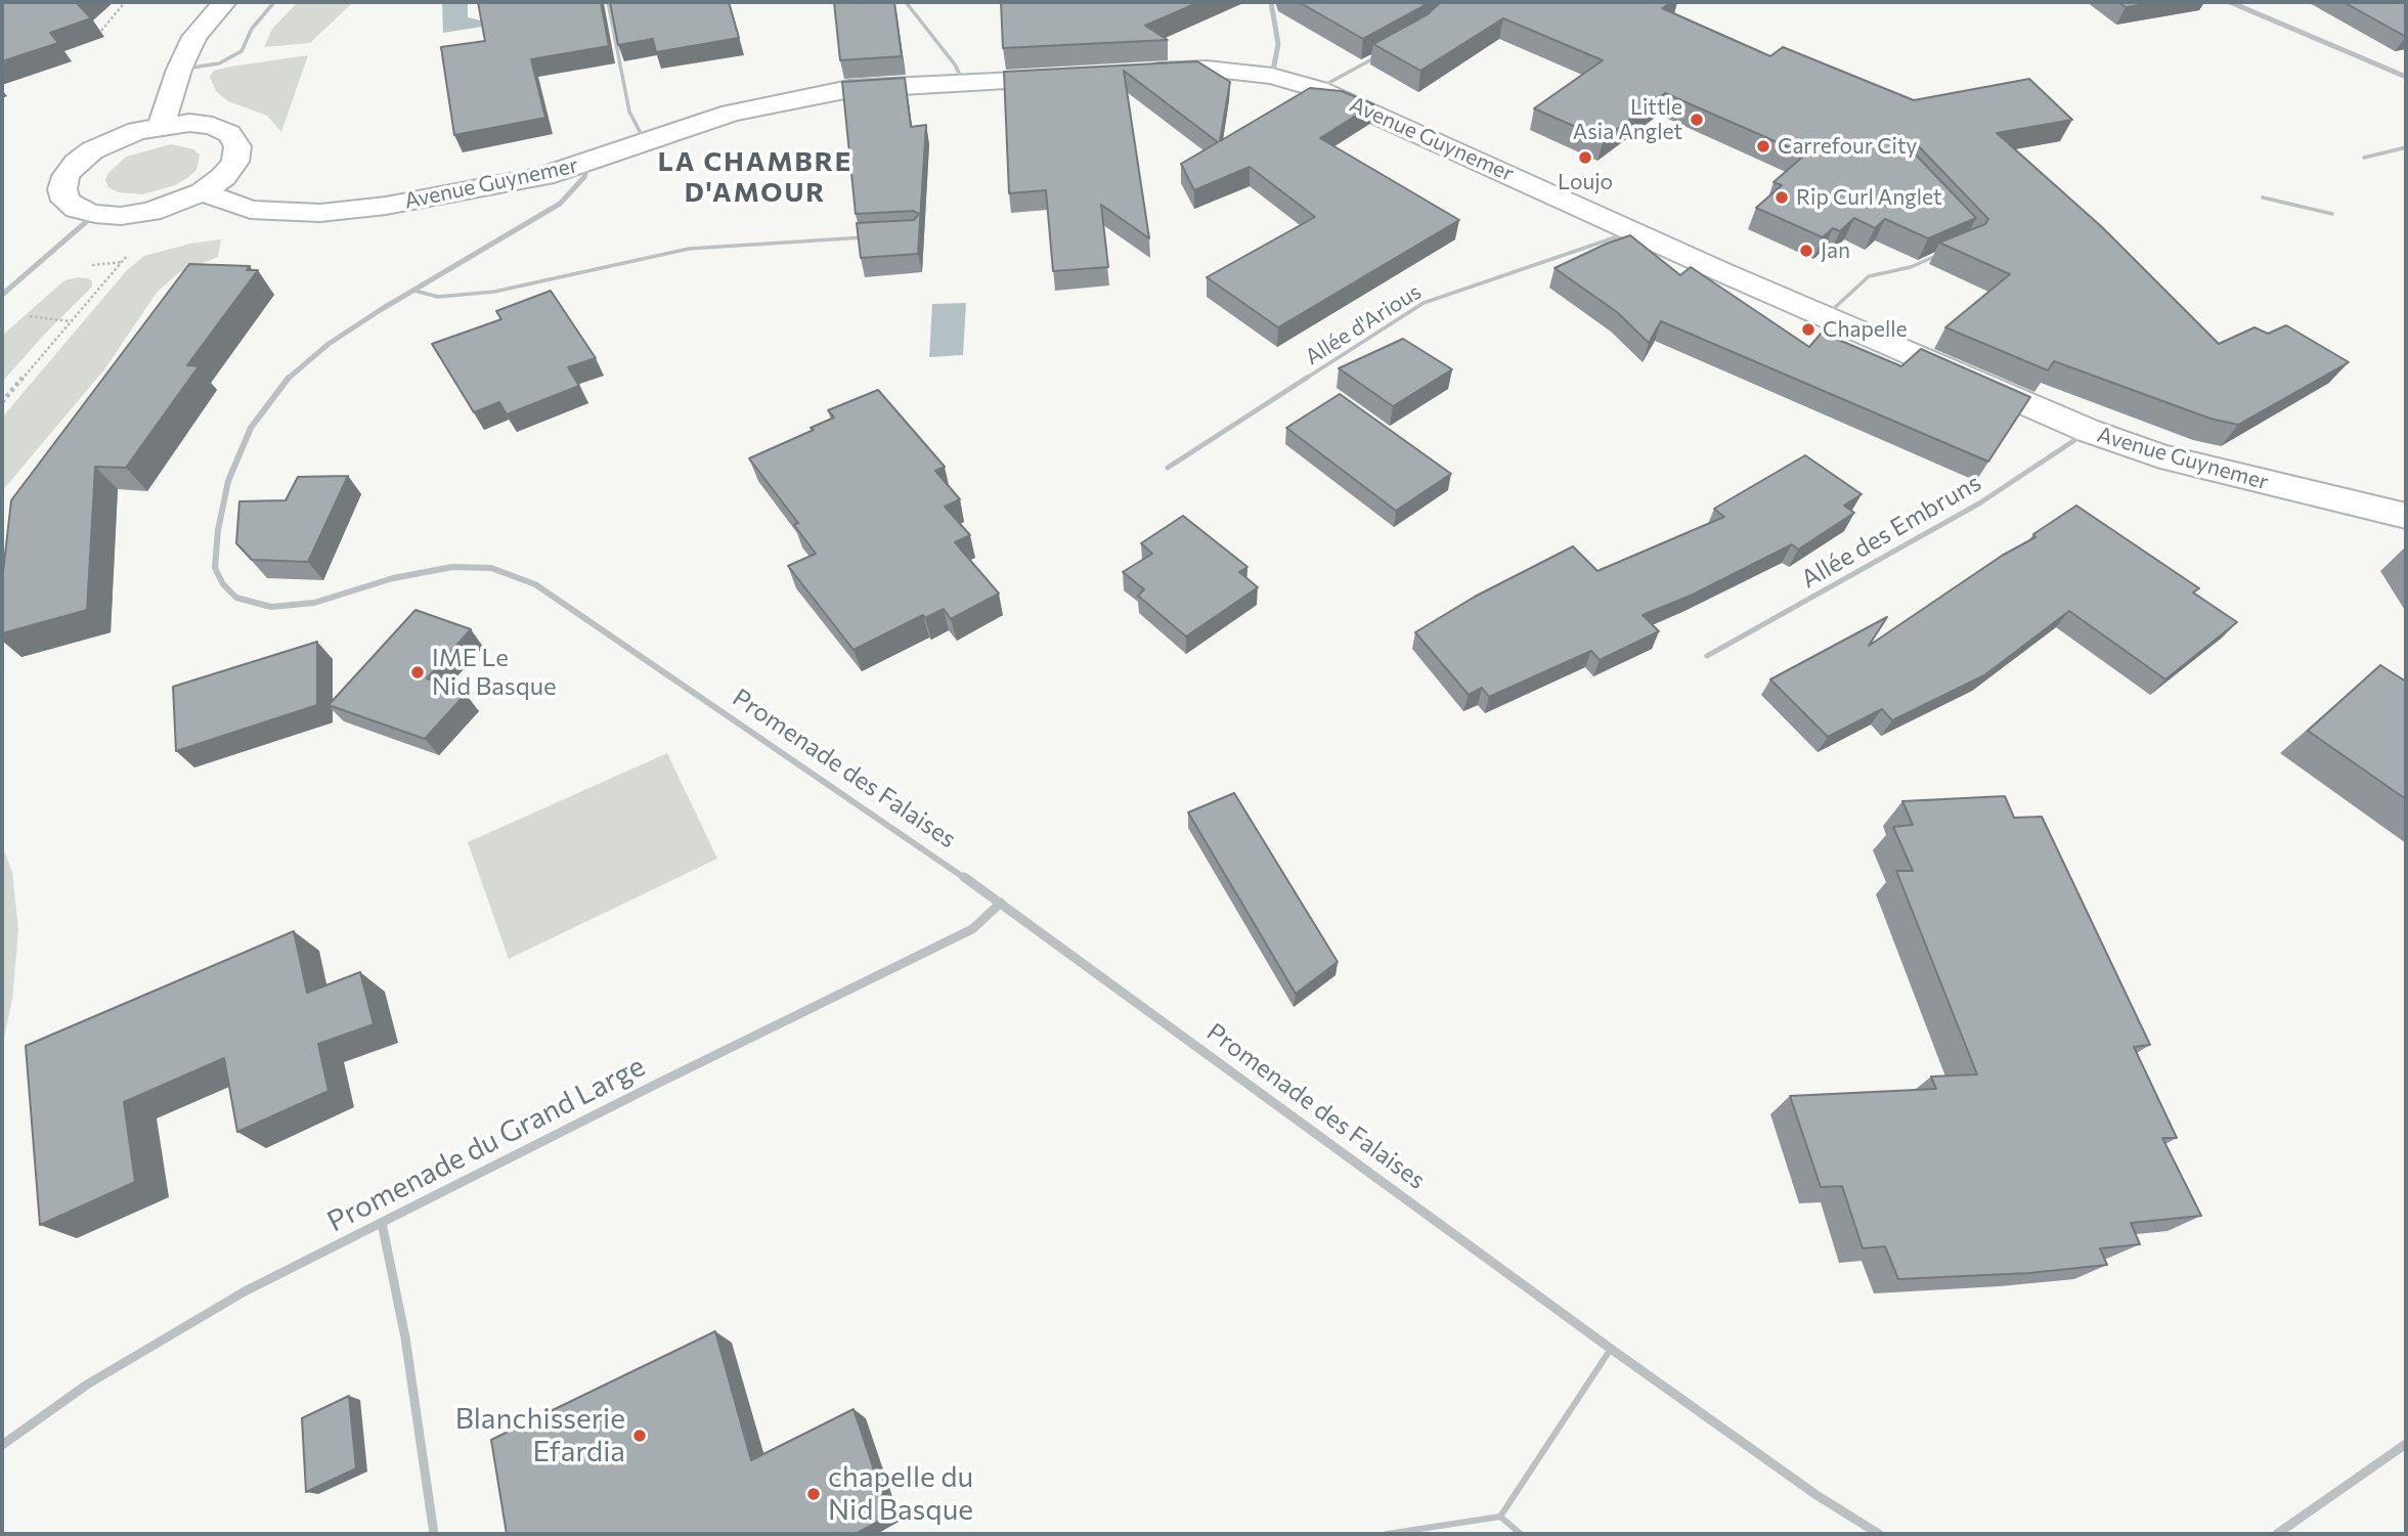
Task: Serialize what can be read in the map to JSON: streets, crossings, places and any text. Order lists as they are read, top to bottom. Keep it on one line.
{"streets":{"main road":["Avenue Guynemer"],"street":["Promenade des Falaises","Promenade du Grand Large"],"lane":["Allée d'Arious","Allée des Embruns"]},"crossings":[["Avenue Guynemer","Allée d'Arious"],["Avenue Guynemer","Allée des Embruns"],["Avenue Guynemer","Promenade des Falaises"],["Promenade des Falaises","Promenade du Grand Large"]],"districts":["LA CHAMBRE D'AMOUR"],"places":["Little Asia Anglet","Carrefour City","Loujo","Rip Curl Anglet","Jan","Chapelle","IME Le Nid Basque","Blanchisserie Efardia","chapelle du Nid Basque"]}
